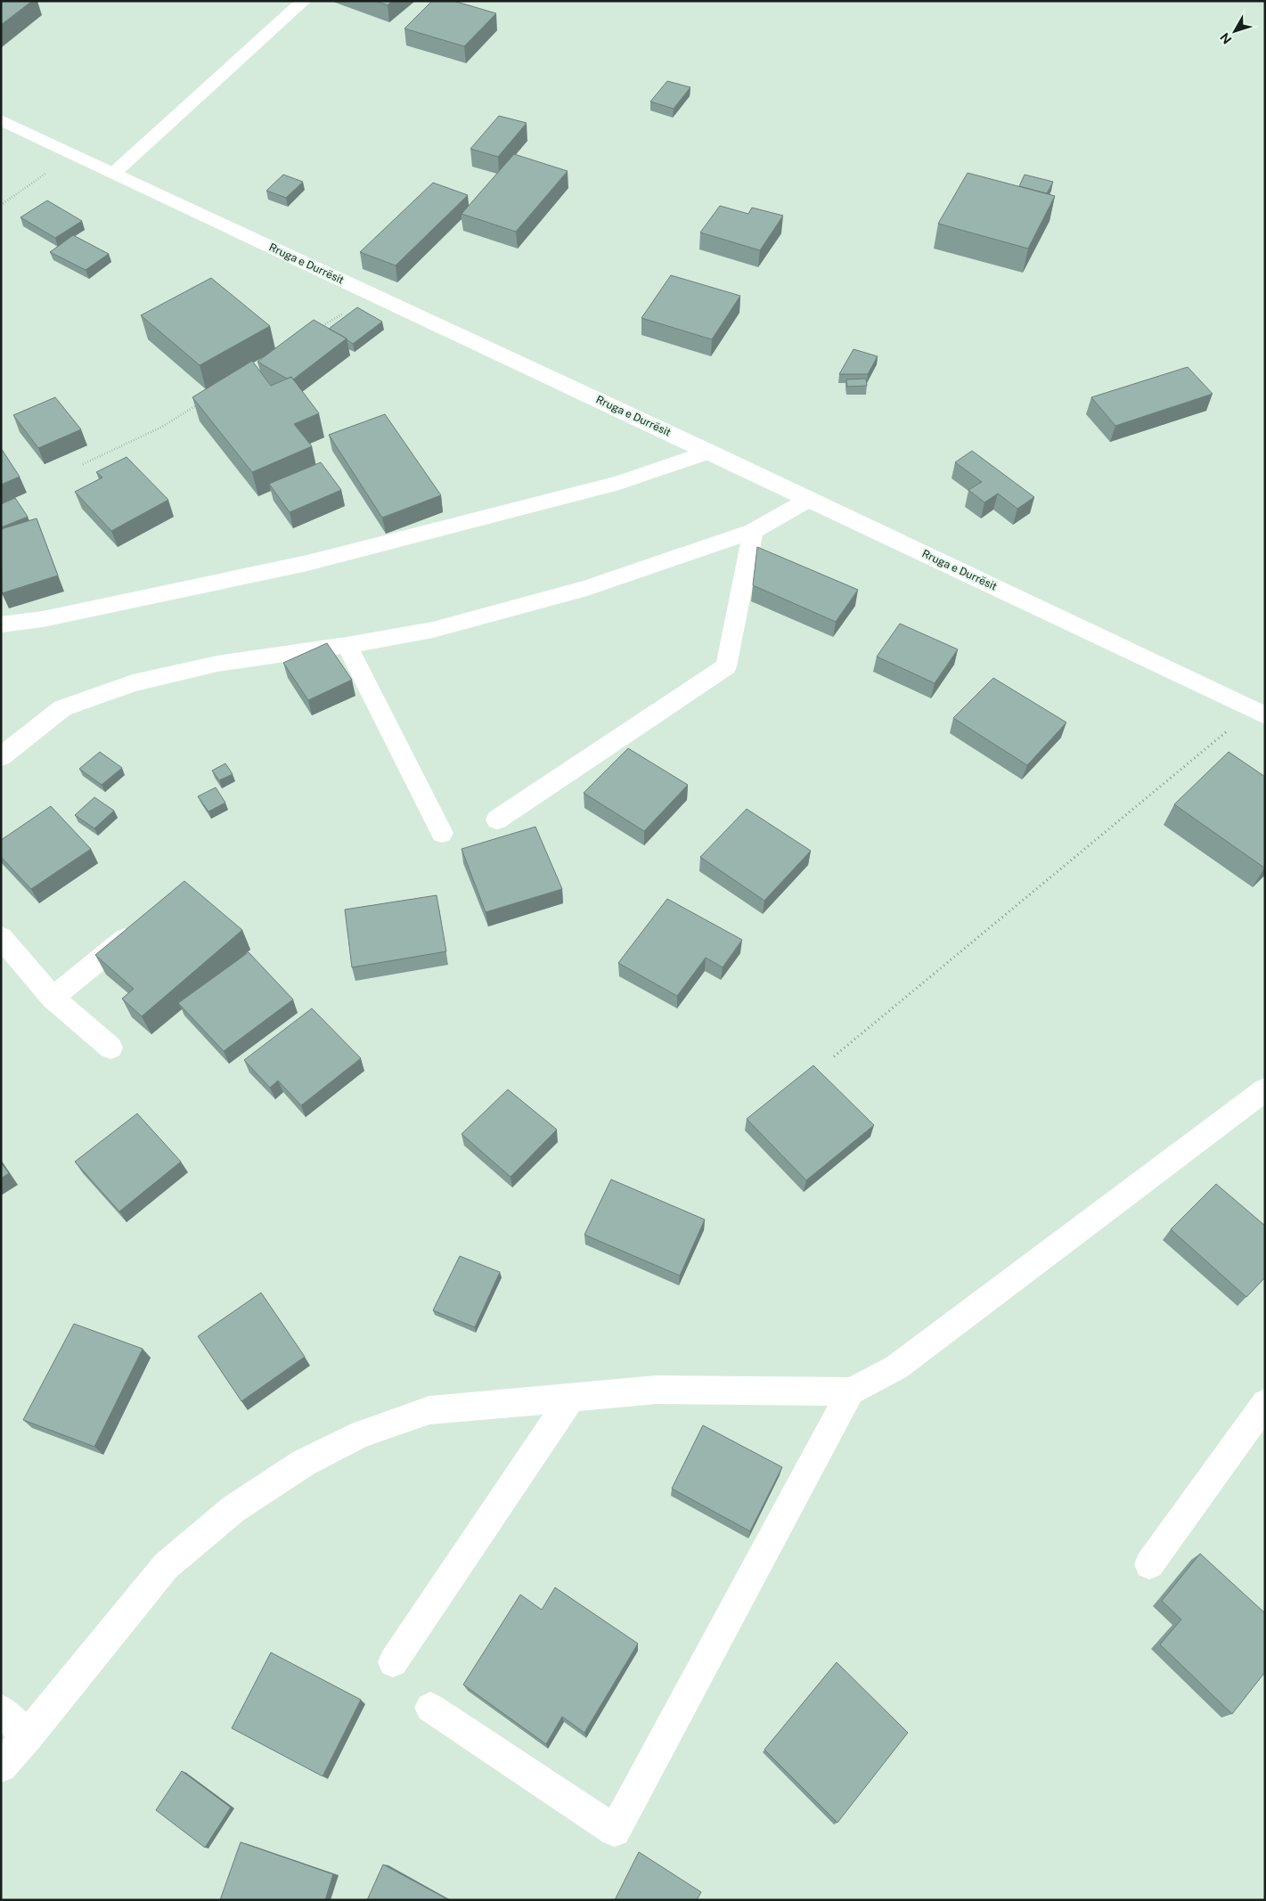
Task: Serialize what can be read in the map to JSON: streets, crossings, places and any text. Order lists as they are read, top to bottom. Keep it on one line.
{"streets":{"street":["Rruga e Durrësit"]},"north":"bottom left"}
